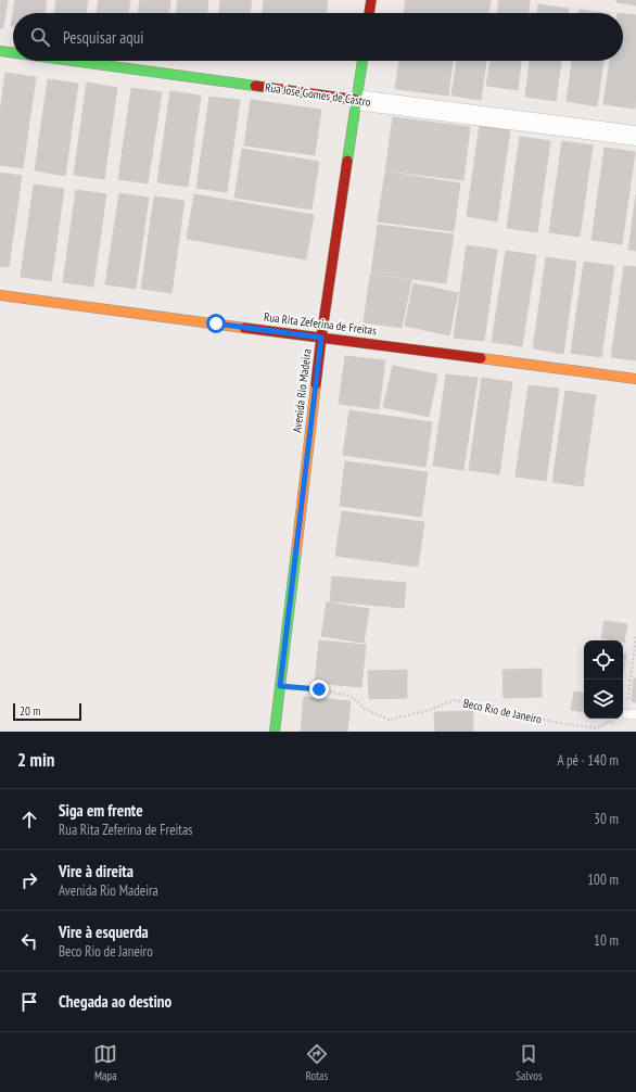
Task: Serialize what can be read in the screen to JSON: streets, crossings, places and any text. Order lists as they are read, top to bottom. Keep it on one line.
{"streets":{"street":["Rua José Gomes de Castro","Rua Rita Zeferina de Freitas","Avenida Rio Madeira"],"path":["Beco Rio de Janeiro"]},"crossings":[["Rua José Gomes de Castro","Avenida Rio Madeira"],["Rua Rita Zeferina de Freitas","Avenida Rio Madeira"],["Avenida Rio Madeira","Beco Rio de Janeiro"]],"scale_bar":"20 m","page":{"search":"Pesquisar aqui","scale":"20 m","heading":["2 min","A pé · 140 m"],"list":[["Siga em frente","Rua Rita Zeferina de Freitas","30 m"],["Vire à direita","Avenida Rio Madeira","100 m"],["Vire à esquerda","Beco Rio de Janeiro","10 m"],"Chegada ao destino"],"nav":["Mapa","Rotas","Salvos"]}}
